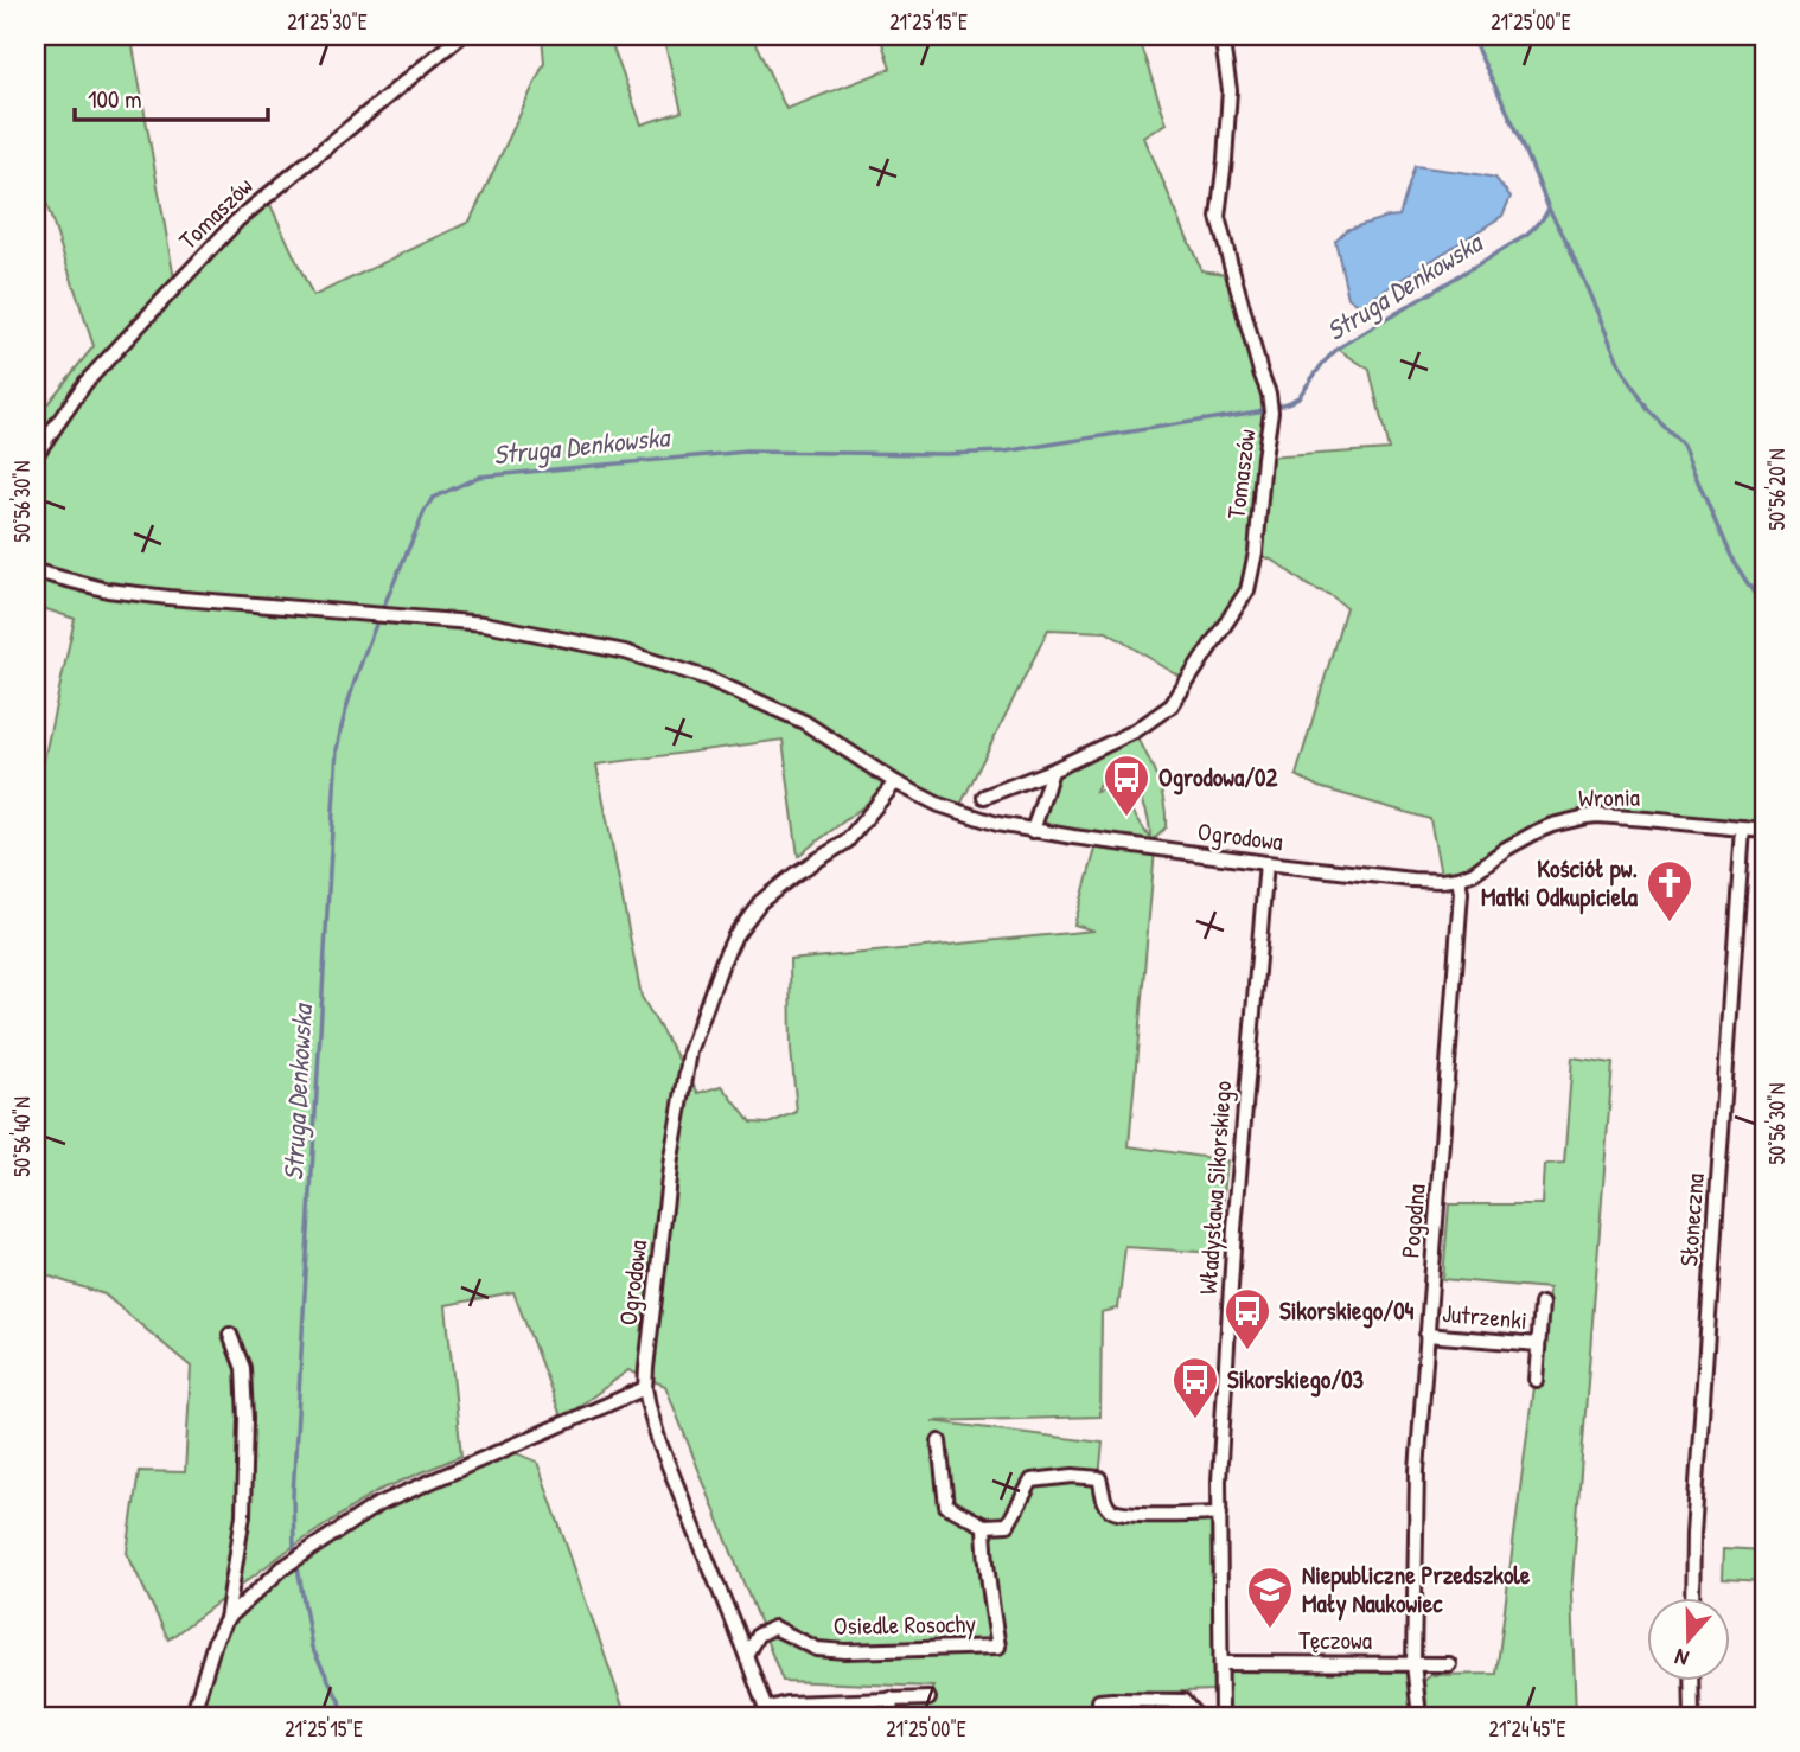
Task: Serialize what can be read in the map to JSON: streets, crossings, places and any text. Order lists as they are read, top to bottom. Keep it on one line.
{"streets":{"street":["Tomaszów","Wronia","Ogrodowa","Władysława Sikorskiego","Słoneczna","Pogodna","Jutrzenki","Osiedle Rosochy","Tęczowa"]},"crossings":[["Wronia","Ogrodowa"],["Wronia","Słoneczna"],["Wronia","Pogodna"],["Ogrodowa","Władysława Sikorskiego"],["Władysława Sikorskiego","Tęczowa"],["Pogodna","Jutrzenki"],["Pogodna","Tęczowa"]],"water":["Struga Denkowska"],"places":{"bus stop":["Ogrodowa/02","Sikorskiego/04","Sikorskiego/03"],"church":["Kościół pw. Matki Odkupiciela"],"school or university":["Niepubliczne Przedszkole Mały Naukowiec"]},"scale_bar":"100 m","north":"bottom","coordinates":["21°25'30\"E","21°25'15\"E","21°25'00\"E","50°56'20\"N","50°56'30\"N","50°56'40\"N","21°24'45\"E"]}
